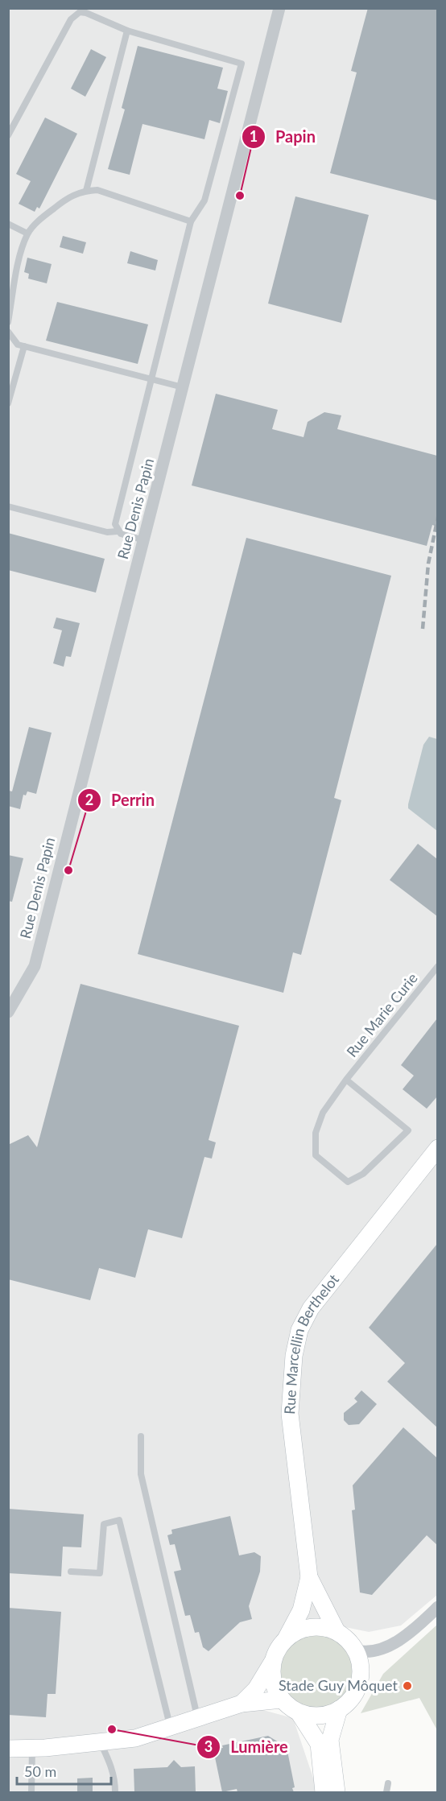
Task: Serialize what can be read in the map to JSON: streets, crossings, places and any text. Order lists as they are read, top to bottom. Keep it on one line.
{"streets":{"main road":["Rue Marcellin Berthelot"],"street":["Rue Denis Papin"],"lane":["Rue Marie Curie"]},"places":["Papin","Perrin","Stade Guy Môquet","Lumière"],"scale_bar":"50 m"}
